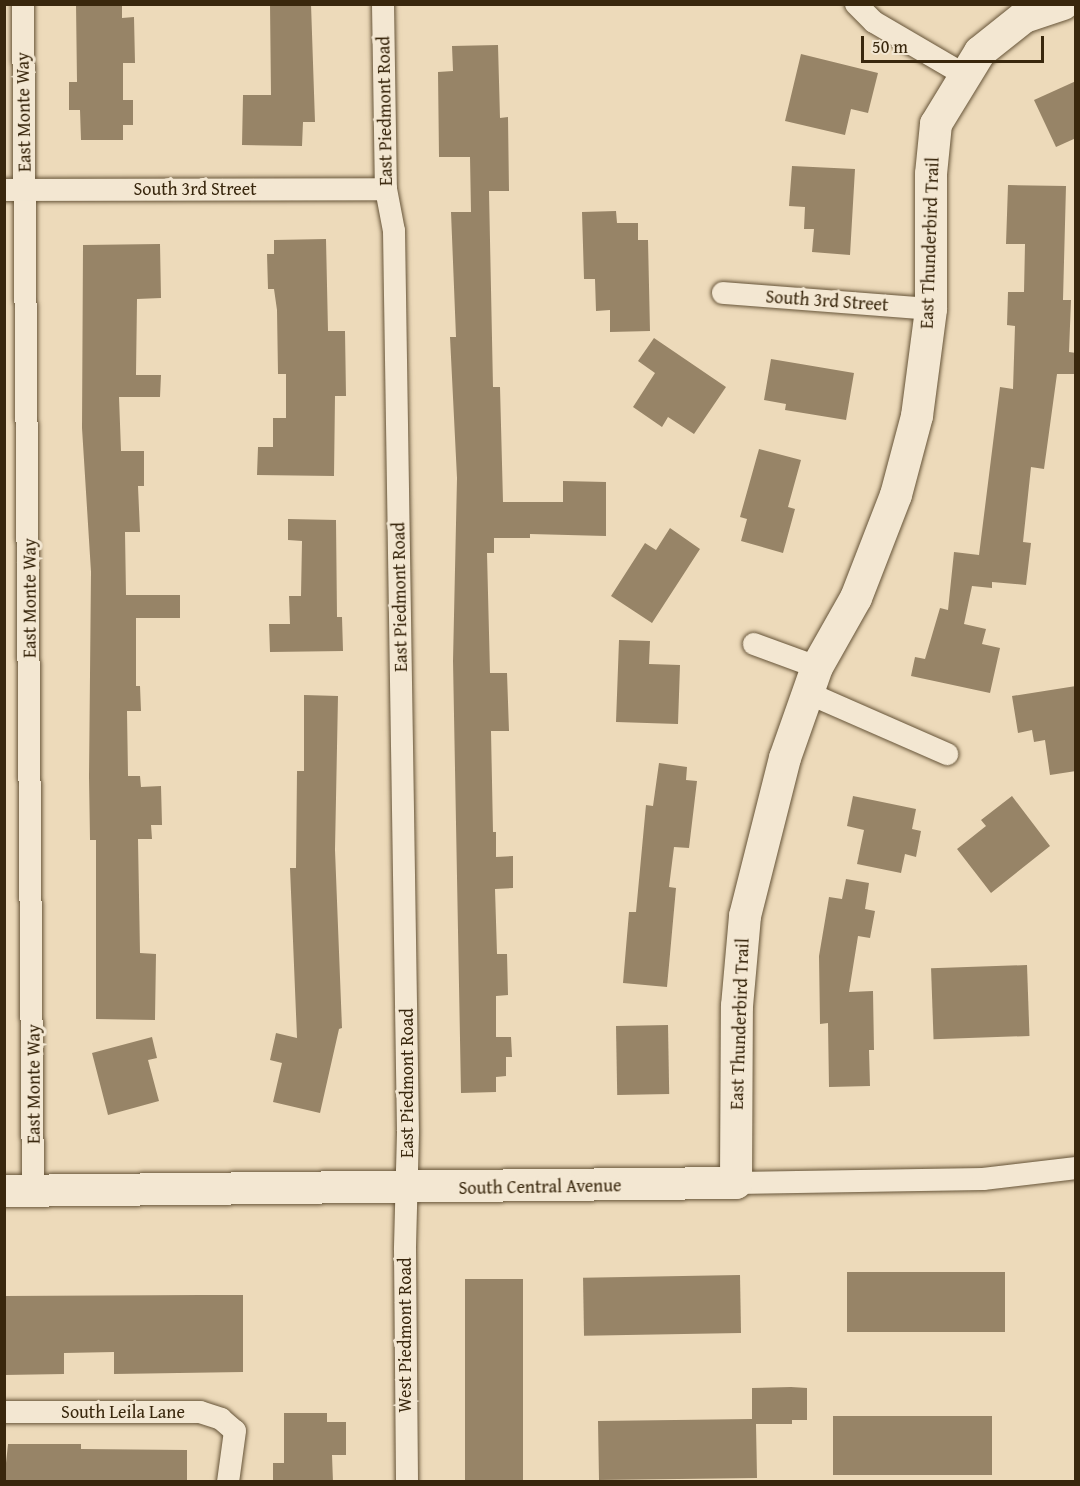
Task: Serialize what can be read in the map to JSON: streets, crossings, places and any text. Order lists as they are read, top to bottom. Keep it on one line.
{"streets":{"street":["East Piedmont Road","East Monte Way","South 3rd Street","East Thunderbird Trail","South Central Avenue","West Piedmont Road","South Leila Lane"]},"crossings":[["East Piedmont Road","South 3rd Street"],["East Piedmont Road","South Central Avenue"],["East Piedmont Road","West Piedmont Road"],["East Monte Way","South 3rd Street"],["East Monte Way","South Central Avenue"],["South 3rd Street","East Thunderbird Trail"],["East Thunderbird Trail","South Central Avenue"],["South Central Avenue","West Piedmont Road"]],"scale_bar":"50 m"}
